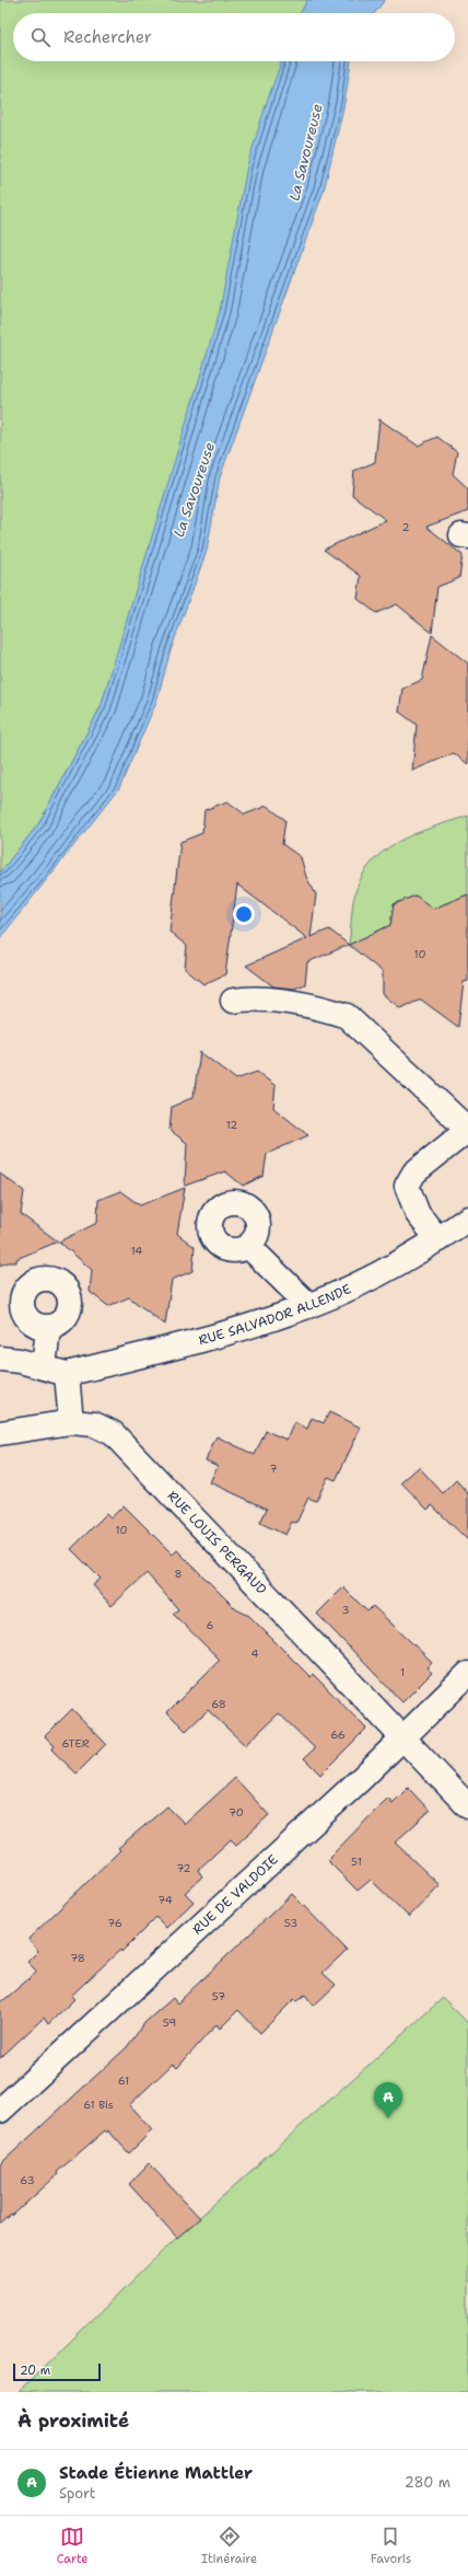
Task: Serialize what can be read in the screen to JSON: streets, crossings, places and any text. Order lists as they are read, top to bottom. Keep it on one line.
{"streets":{"street":["RUE SALVADOR ALLENDE","RUE LOUIS PERGAUD","RUE DE VALDOIE"]},"crossings":[["RUE LOUIS PERGAUD","RUE DE VALDOIE"]],"water":["La Savoureuse"],"house_numbers":["2","10","12","14","7","10","8","3","6","4","1","68","66","6TER","70","51","72","74","76","53","78","57","59","61","61 Bis","63"],"scale_bar":"20 m","page":{"search":"Rechercher","pins":"A","scale":"20 m","heading":"À proximité","list":[{"mark":"A","name":"Stade Étienne Mattler","note":"Sport","value":"280 m"}],"nav":["Carte","Itinéraire","Favoris"]}}
